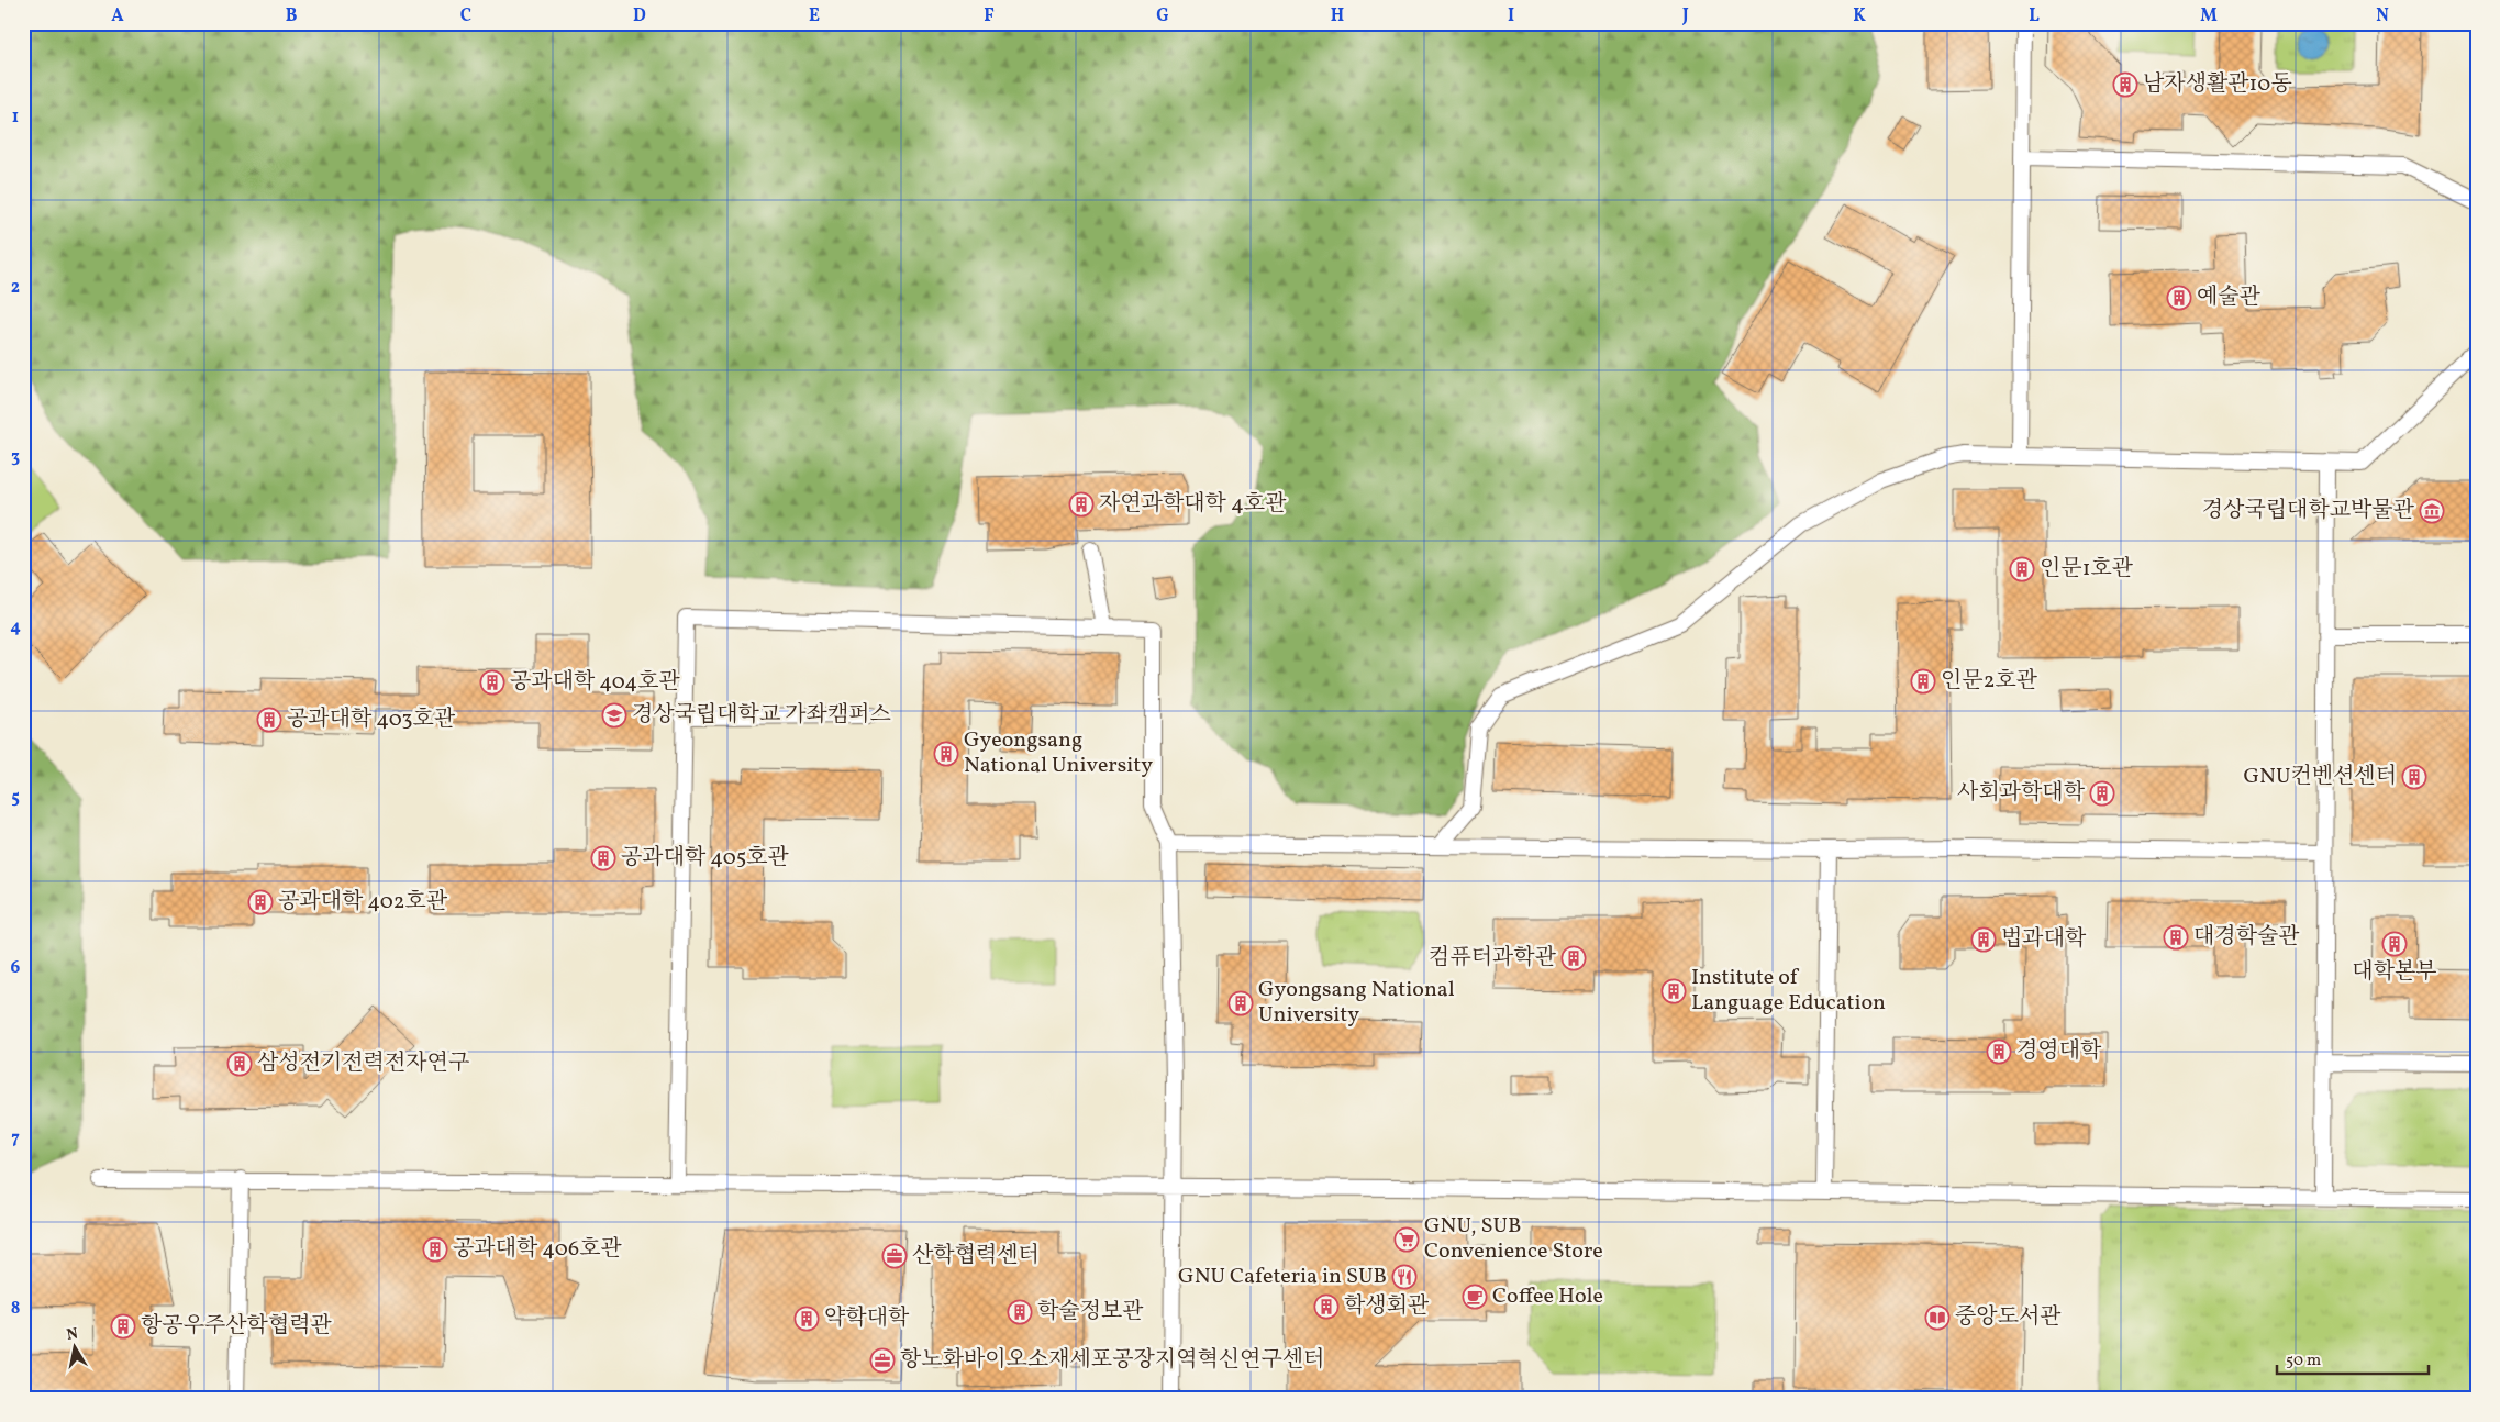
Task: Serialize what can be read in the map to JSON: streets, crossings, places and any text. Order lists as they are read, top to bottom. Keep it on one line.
{"places":{"building":["남자생활관10동","예술관","자연과학대학 4호관","인문1호관","인문2호관","공과대학 404호관","공과대학 403호관","Gyeongsang National University","GNU컨벤션센터","사회과학대학","공과대학 405호관","공과대학 402호관","대경학술관","법과대학","대학본부","컴퓨터과학관","Institute of Language Education","Gyongsang National University","경영대학","삼성전기전력전자연구","공과대학 406호관","학생회관","학술정보관","약학대학","항공우주산학협력관"],"museum":["경상국립대학교박물관"],"school or university":["경상국립대학교 가좌캠퍼스"],"supermarket":["GNU, SUB Convenience Store"],"office":["산학협력센터","항노화바이오소재세포공장지역혁신연구센터"],"restaurant":["GNU Cafeteria in SUB"],"cafe":["Coffee Hole"],"library":["중앙도서관"]},"scale_bar":"50 m","north":"top","grid":{"columns":["A","B","C","D","E","F","G","H","I","J","K","L","M","N"],"rows":["1","2","3","4","5","6","7","8"]}}
